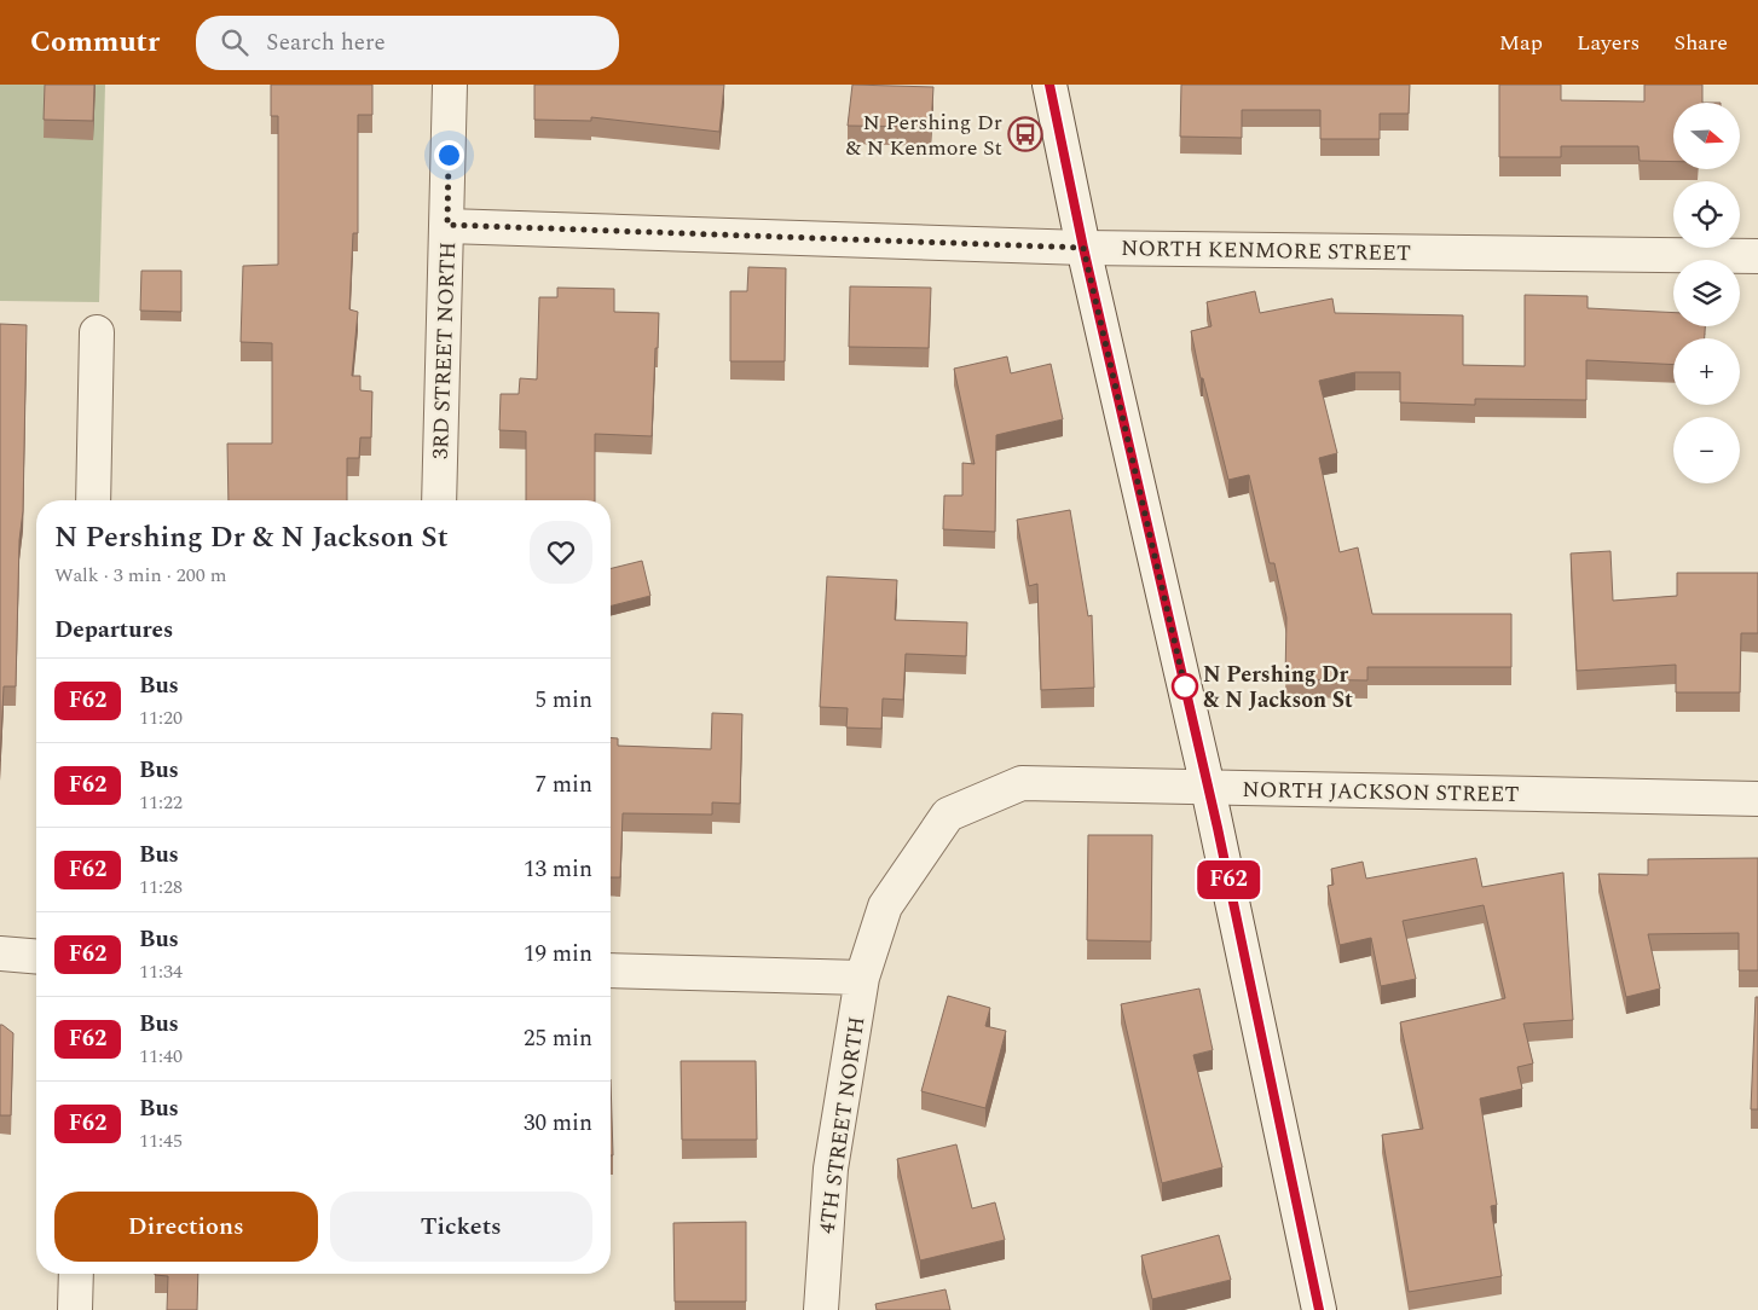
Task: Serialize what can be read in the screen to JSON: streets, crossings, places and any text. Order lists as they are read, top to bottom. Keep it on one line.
{"streets":{"street":["NORTH KENMORE STREET","3RD STREET NORTH","NORTH JACKSON STREET","4TH STREET NORTH"]},"crossings":[["NORTH KENMORE STREET","3RD STREET NORTH"],["NORTH JACKSON STREET","4TH STREET NORTH"]],"places":{"bus stop":["N Pershing Dr & N Kenmore St"],"other":["N Pershing Dr & N Jackson St"]},"lines":["bus line F62"],"north":"right","page":{"header":"Commutr","search":"Search here","nav":["Map","Layers","Share"],"on_map":"F62","map_buttons":["+","−"],"heading":[["N Pershing Dr & N Jackson St","Walk · 3 min · 200 m"],"Departures"],"list":[{"mark":"F62","name":"Bus","note":"11:20","value":"5 min"},{"mark":"F62","name":"Bus","note":"11:22","value":"7 min"},{"mark":"F62","name":"Bus","note":"11:28","value":"13 min"},{"mark":"F62","name":"Bus","note":"11:34","value":"19 min"},{"mark":"F62","name":"Bus","note":"11:40","value":"25 min"},{"mark":"F62","name":"Bus","note":"11:45","value":"30 min"}],"buttons":["Directions","Tickets"]}}
